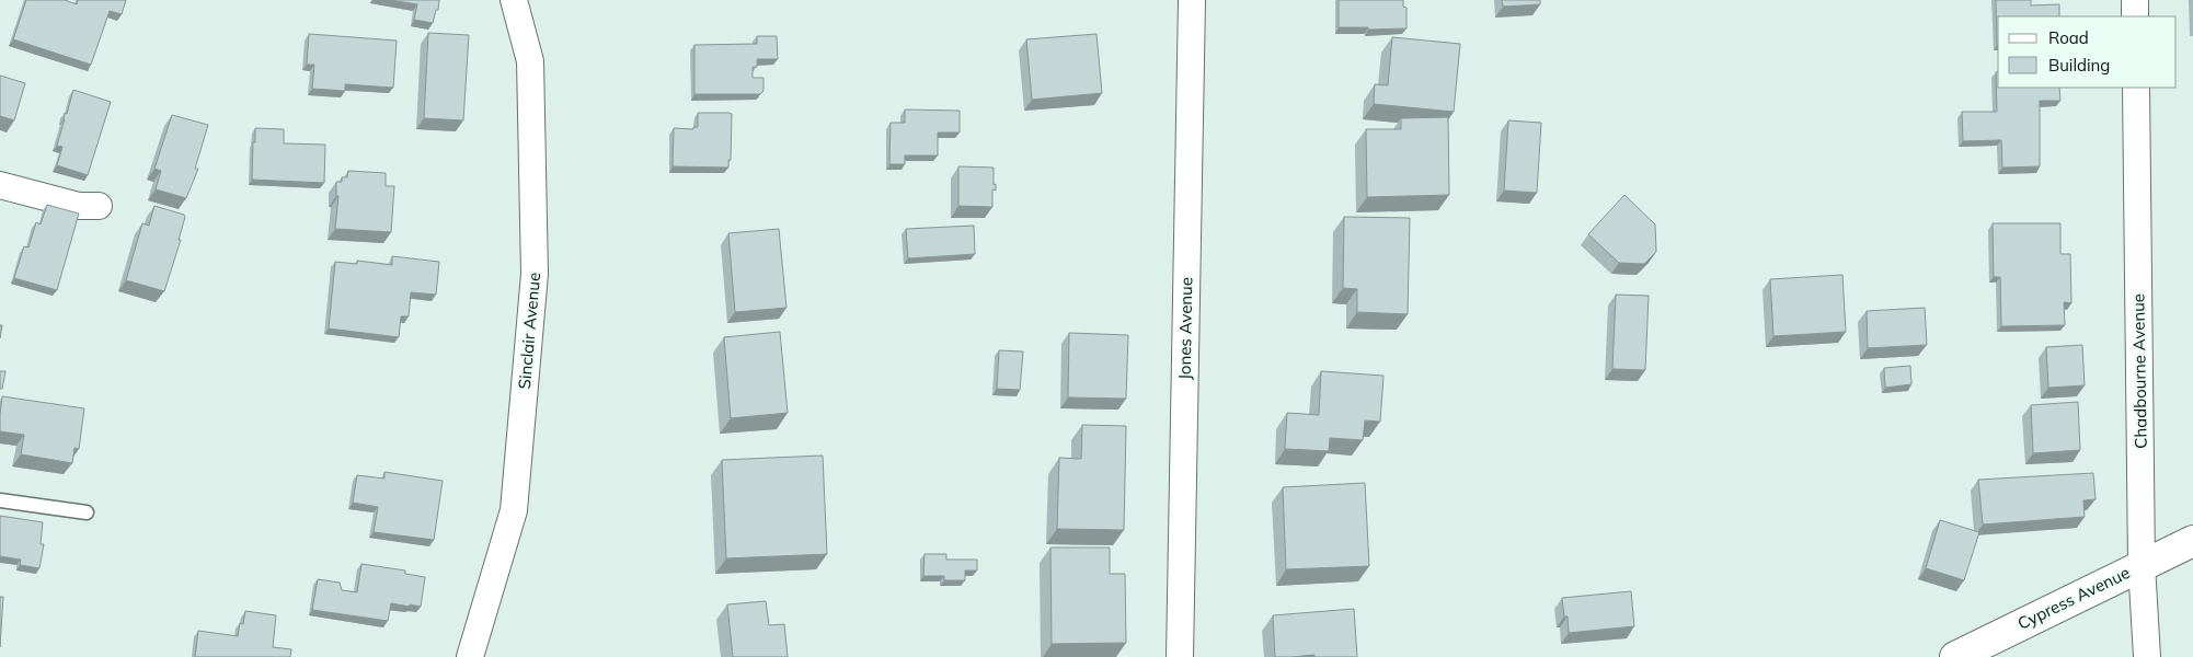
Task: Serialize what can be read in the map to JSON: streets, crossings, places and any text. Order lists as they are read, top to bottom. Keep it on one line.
{"streets":{"street":["Jones Avenue","Sinclair Avenue","Chadbourne Avenue","Cypress Avenue"]},"crossings":[["Chadbourne Avenue","Cypress Avenue"]],"legend":["Road","Building"]}
